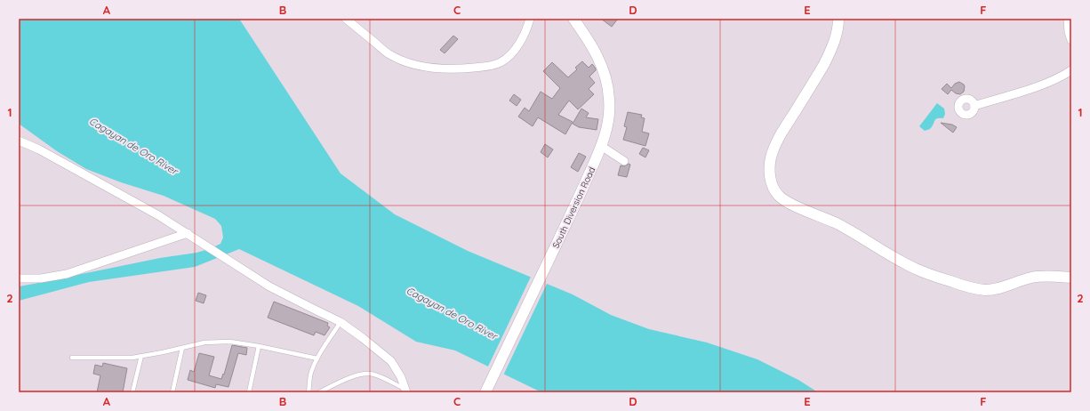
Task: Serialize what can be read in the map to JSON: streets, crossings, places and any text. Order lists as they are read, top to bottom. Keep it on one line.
{"streets":{"street":["South Diversion Road"]},"water":["Cagayan de Oro River"],"grid":{"columns":["A","B","C","D","E","F"],"rows":["1","2"]}}
